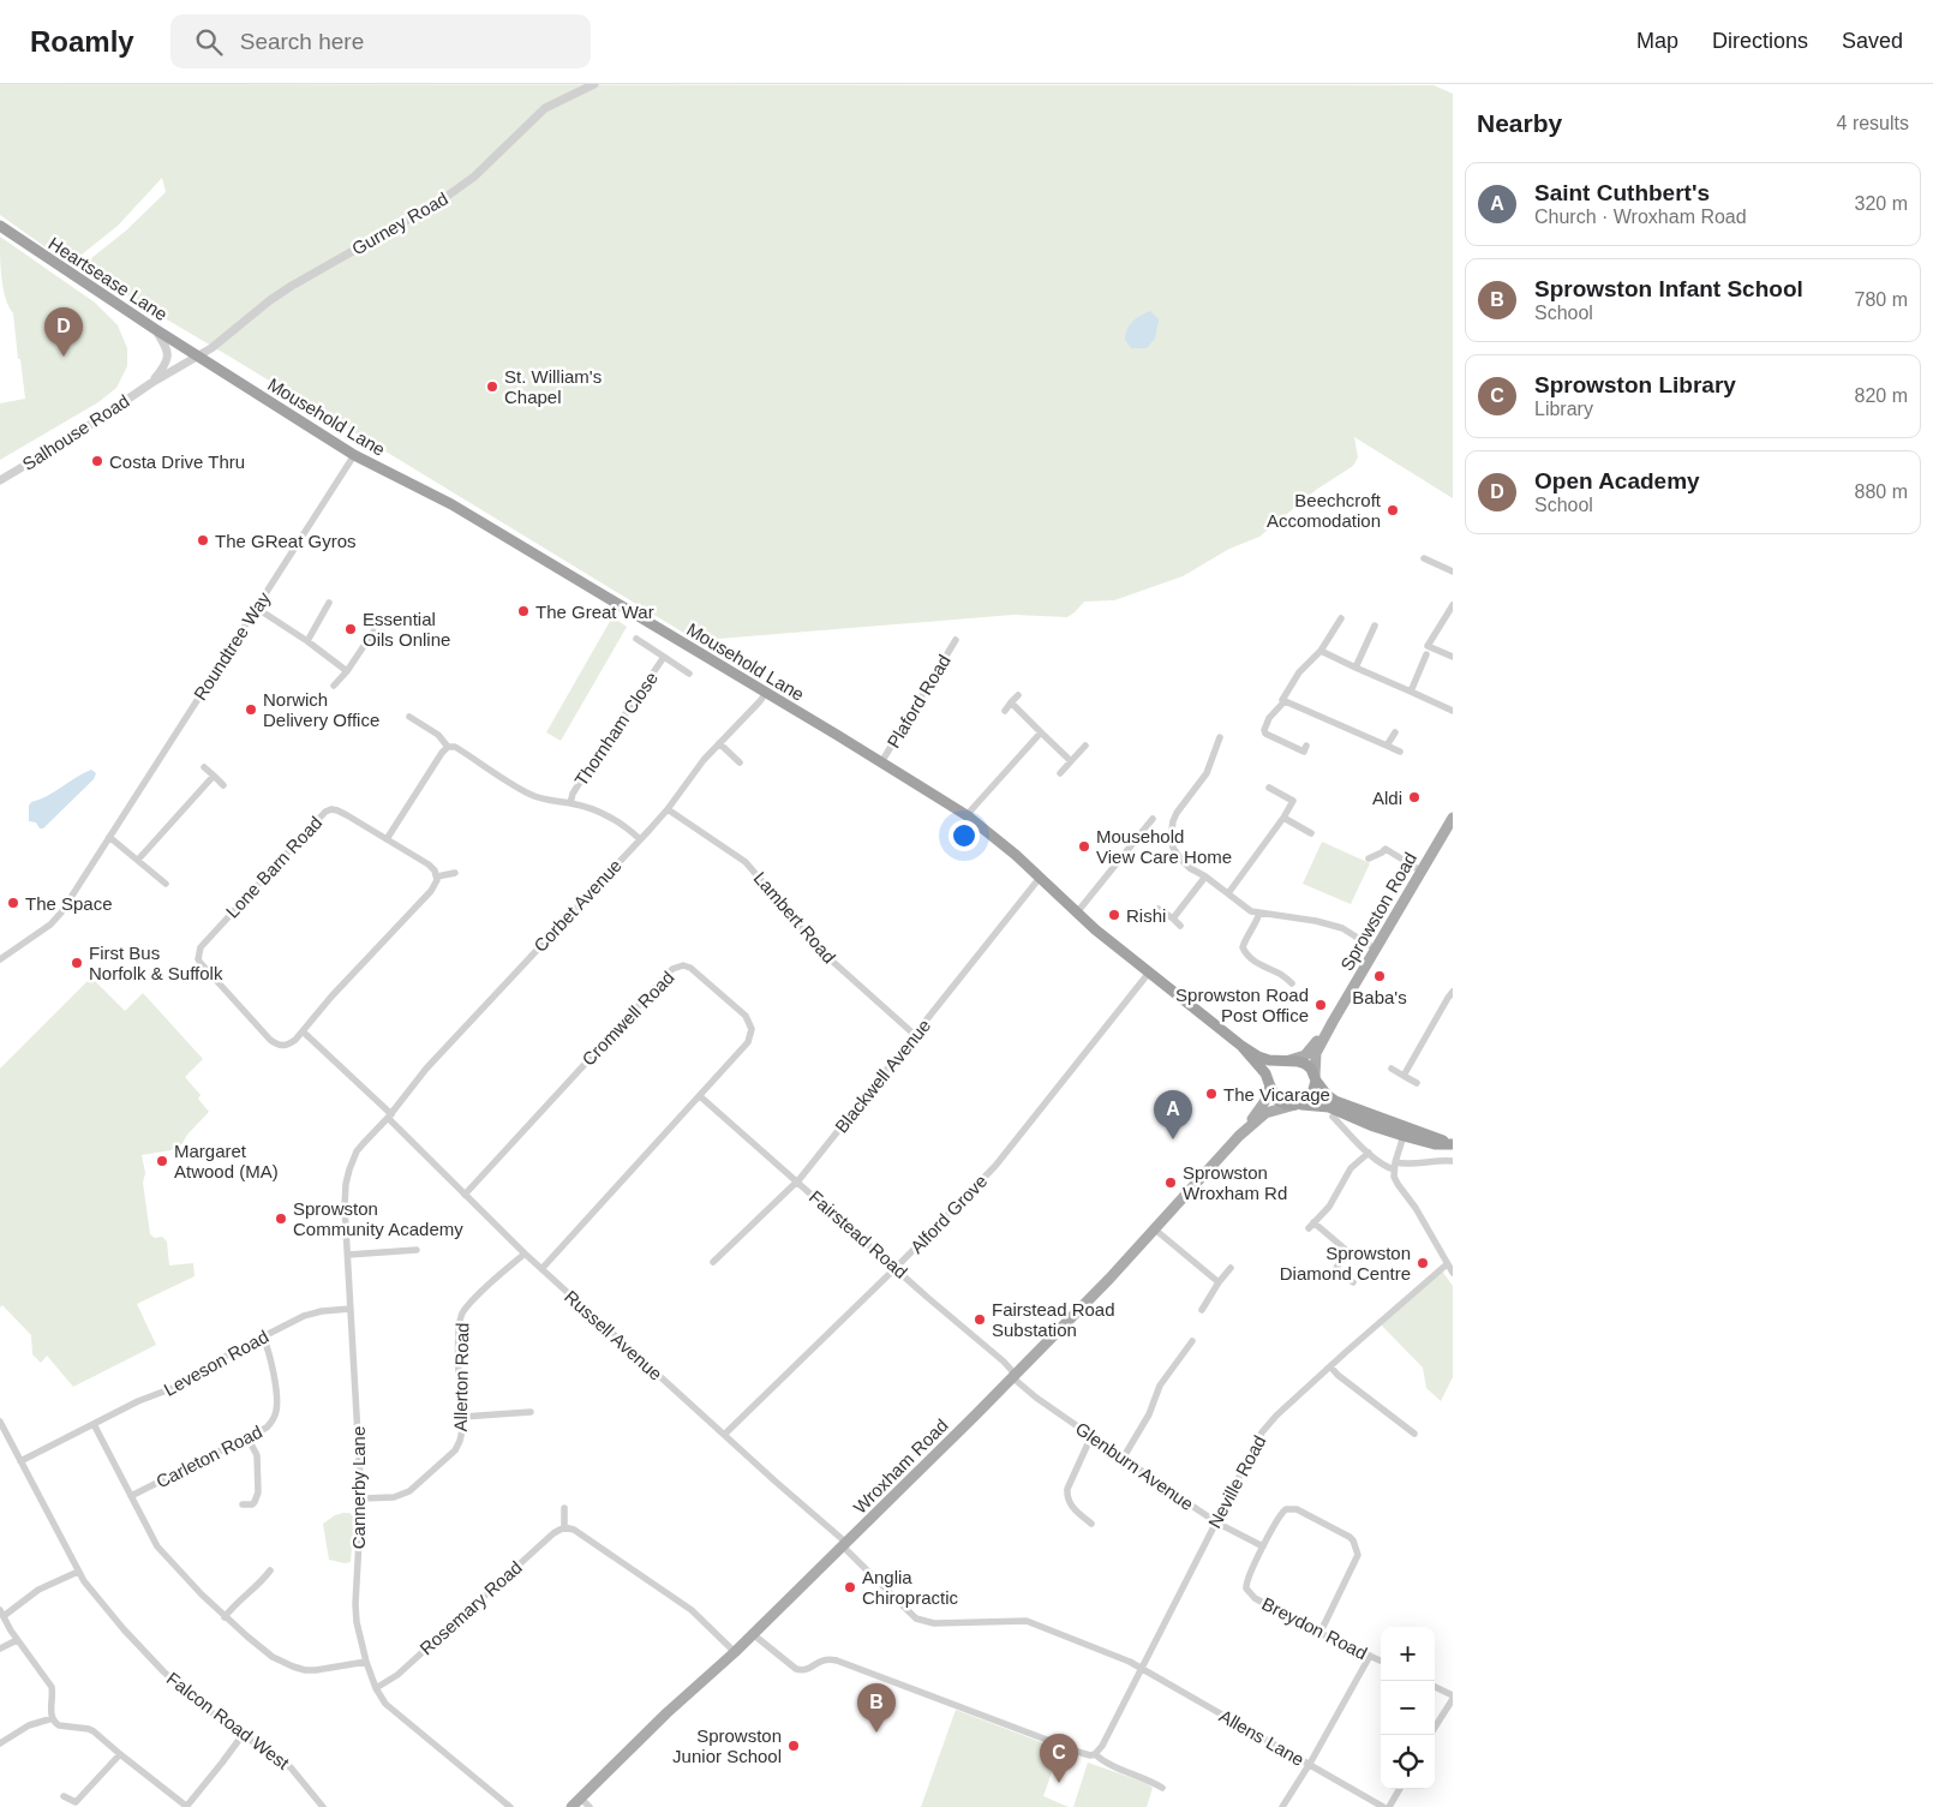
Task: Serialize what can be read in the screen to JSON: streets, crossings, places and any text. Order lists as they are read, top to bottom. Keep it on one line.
{"streets":{"highway":["Heartsease Lane","Mousehold Lane"],"main road":["Sprowston Road","Wroxham Road"],"street":["Gurney Road","Salhouse Road","Roundtree Way","Plaford Road","Thornham Close","Lone Barn Road","Corbet Avenue","Lambert Road","Cromwell Road","Blackwell Avenue","Alford Grove","Fairstead Road","Russell Avenue","Leveson Road","Allerton Road","Carleton Road","Glenburn Avenue","Neville Road","Cannerby Lane","Rosemary Road","Breydon Road","Falcon Road West","Allens Lane"]},"crossings":[["Gurney Road","Heartsease Lane"],["Gurney Road","Mousehold Lane"],["Gurney Road","Salhouse Road"],["Heartsease Lane","Mousehold Lane"],["Heartsease Lane","Salhouse Road"],["Mousehold Lane","Salhouse Road"],["Mousehold Lane","Roundtree Way"],["Mousehold Lane","Plaford Road"],["Mousehold Lane","Corbet Avenue"],["Mousehold Lane","Sprowston Road"],["Mousehold Lane","Blackwell Avenue"],["Mousehold Lane","Alford Grove"],["Mousehold Lane","Wroxham Road"],["Corbet Avenue","Lambert Road"],["Corbet Avenue","Russell Avenue"],["Corbet Avenue","Cannerby Lane"],["Sprowston Road","Wroxham Road"],["Lambert Road","Blackwell Avenue"],["Cromwell Road","Fairstead Road"],["Cromwell Road","Russell Avenue"],["Blackwell Avenue","Fairstead Road"],["Alford Grove","Fairstead Road"],["Alford Grove","Russell Avenue"],["Fairstead Road","Wroxham Road"],["Fairstead Road","Glenburn Avenue"],["Russell Avenue","Allerton Road"],["Russell Avenue","Wroxham Road"],["Russell Avenue","Cannerby Lane"],["Russell Avenue","Allens Lane"],["Leveson Road","Carleton Road"],["Leveson Road","Cannerby Lane"],["Leveson Road","Falcon Road West"],["Allerton Road","Cannerby Lane"],["Wroxham Road","Glenburn Avenue"],["Wroxham Road","Allens Lane"],["Glenburn Avenue","Neville Road"],["Glenburn Avenue","Breydon Road"],["Neville Road","Allens Lane"],["Cannerby Lane","Rosemary Road"]],"places":["St. William's Chapel","Costa Drive Thru","Beechcroft Accomodation","The GReat Gyros","The Great War","Essential Oils Online","Norwich Delivery Office","Aldi","Mousehold View Care Home","The Space","Rishi","First Bus Norfolk & Suffolk","Baba's","Sprowston Road Post Office","The Vicarage","Margaret Atwood (MA)","Sprowston Wroxham Rd","Sprowston Community Academy","Sprowston Diamond Centre","Fairstead Road Substation","Anglia Chiropractic","Sprowston Junior School"],"page":{"header":"Roamly","search":"Search here","nav":["Map","Directions","Saved"],"heading":["Nearby","4 results"],"list":[{"mark":"A","name":"Saint Cuthbert's","note":"Church · Wroxham Road","value":"320 m"},{"mark":"B","name":"Sprowston Infant School","note":"School","value":"780 m"},{"mark":"C","name":"Sprowston Library","note":"Library","value":"820 m"},{"mark":"D","name":"Open Academy","note":"School","value":"880 m"}],"pins":["D","A","B","C"],"map_buttons":["+","−"]}}
